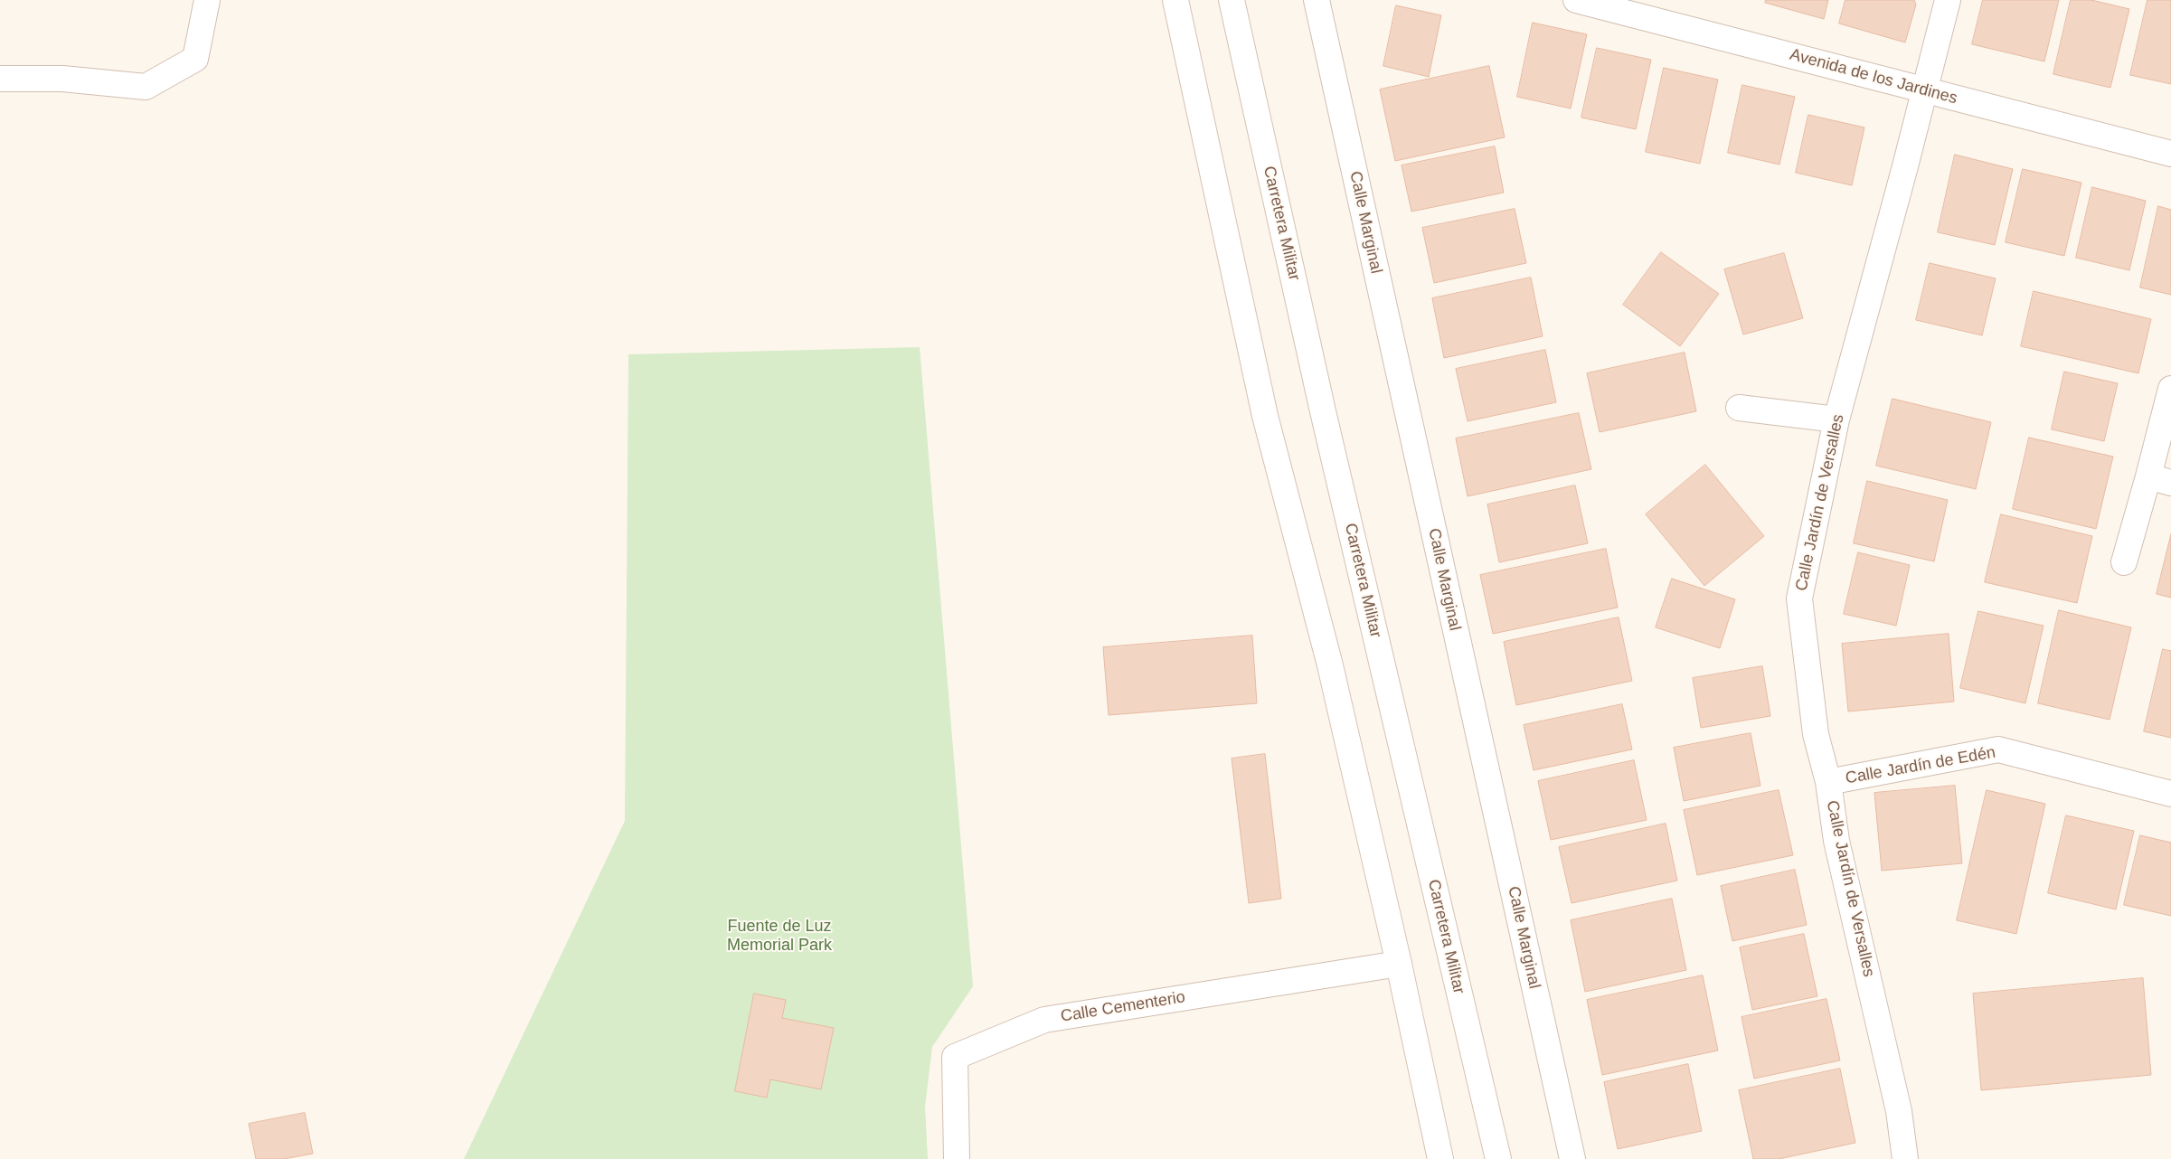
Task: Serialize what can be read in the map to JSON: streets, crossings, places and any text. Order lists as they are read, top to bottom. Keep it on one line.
{"streets":{"street":["Avenida de los Jardines","Calle Marginal","Carretera Militar","Calle Jardín de Versalles","Calle Jardín de Edén","Calle Cementerio"]},"crossings":[["Avenida de los Jardines","Calle Jardín de Versalles"],["Calle Jardín de Versalles","Calle Jardín de Edén"]],"parks":["Fuente de Luz Memorial Park"]}
